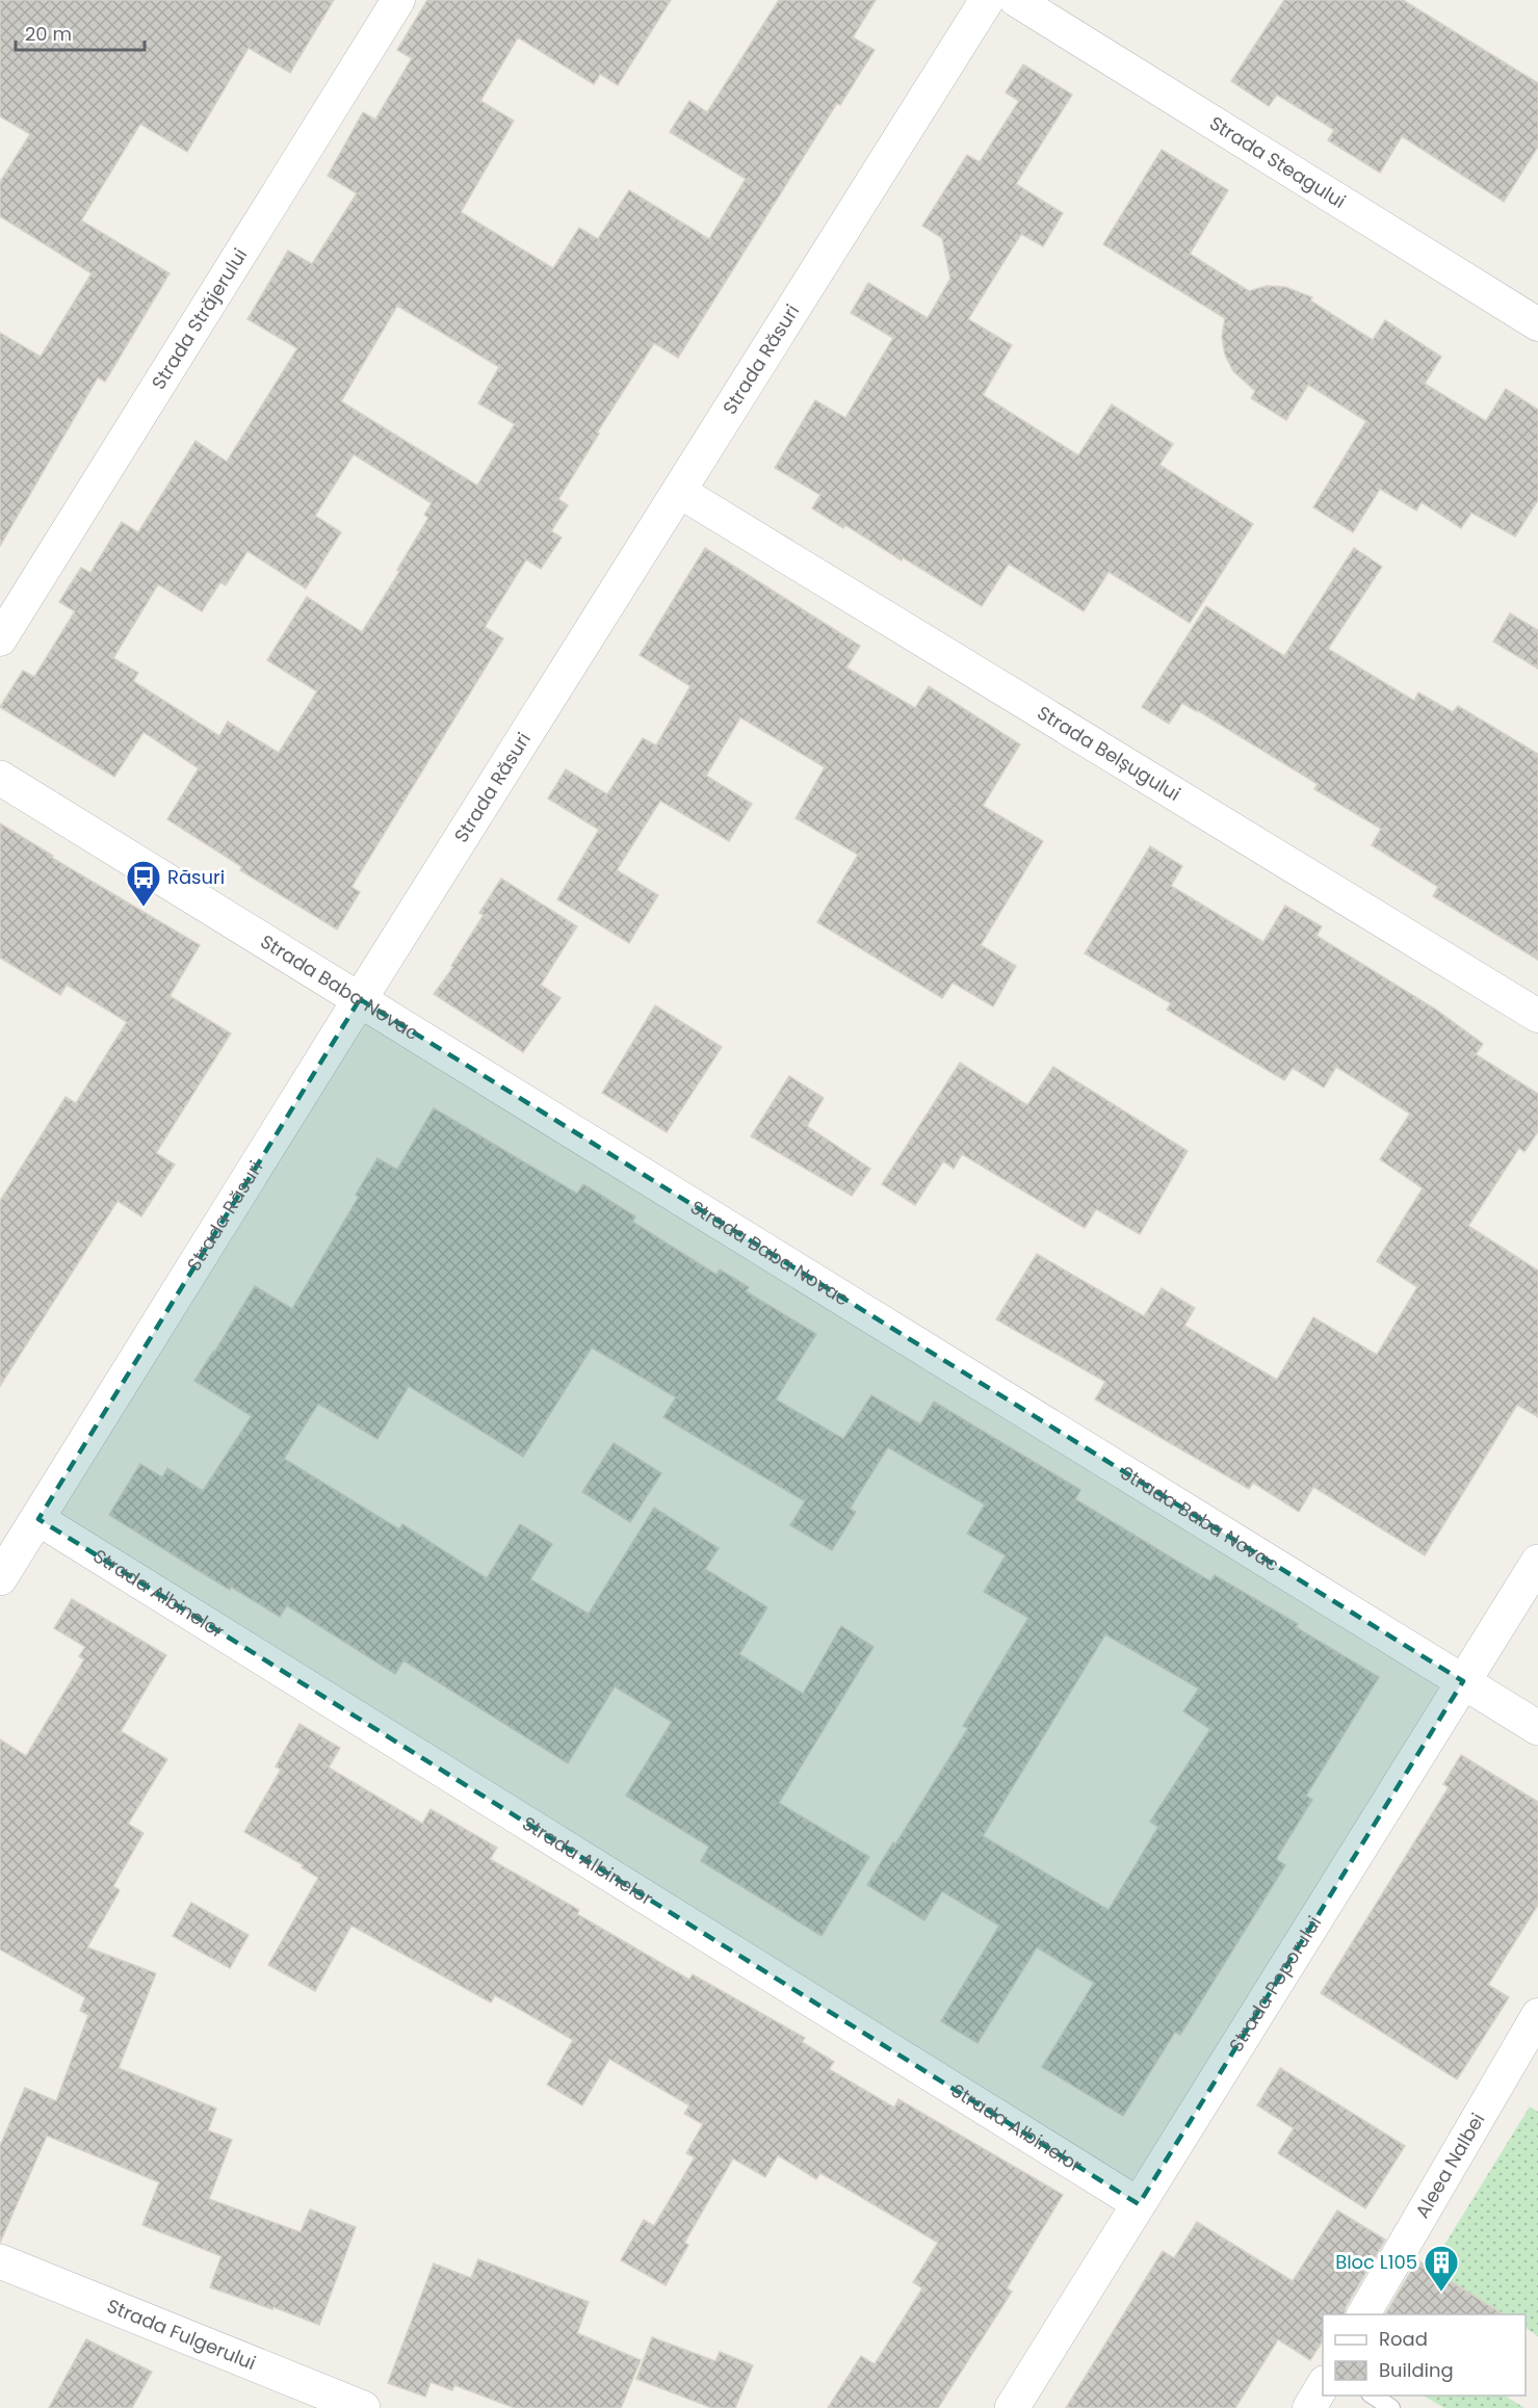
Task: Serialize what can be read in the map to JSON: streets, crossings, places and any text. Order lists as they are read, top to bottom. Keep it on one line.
{"streets":{"street":["Strada Steagului","Strada Străjerului","Strada Răsuri","Strada Belșugului","Strada Baba Novac","Strada Albinelor","Strada Poporului","Aleea Nalbei","Strada Fulgerului"]},"crossings":[["Strada Răsuri","Strada Belșugului"],["Strada Răsuri","Strada Baba Novac"],["Strada Răsuri","Strada Albinelor"],["Strada Baba Novac","Strada Poporului"],["Strada Albinelor","Strada Poporului"]],"places":{"bus stop":["Răsuri"],"building":["Bloc L105"]},"legend":["Road","Building"],"scale_bar":"20 m"}
